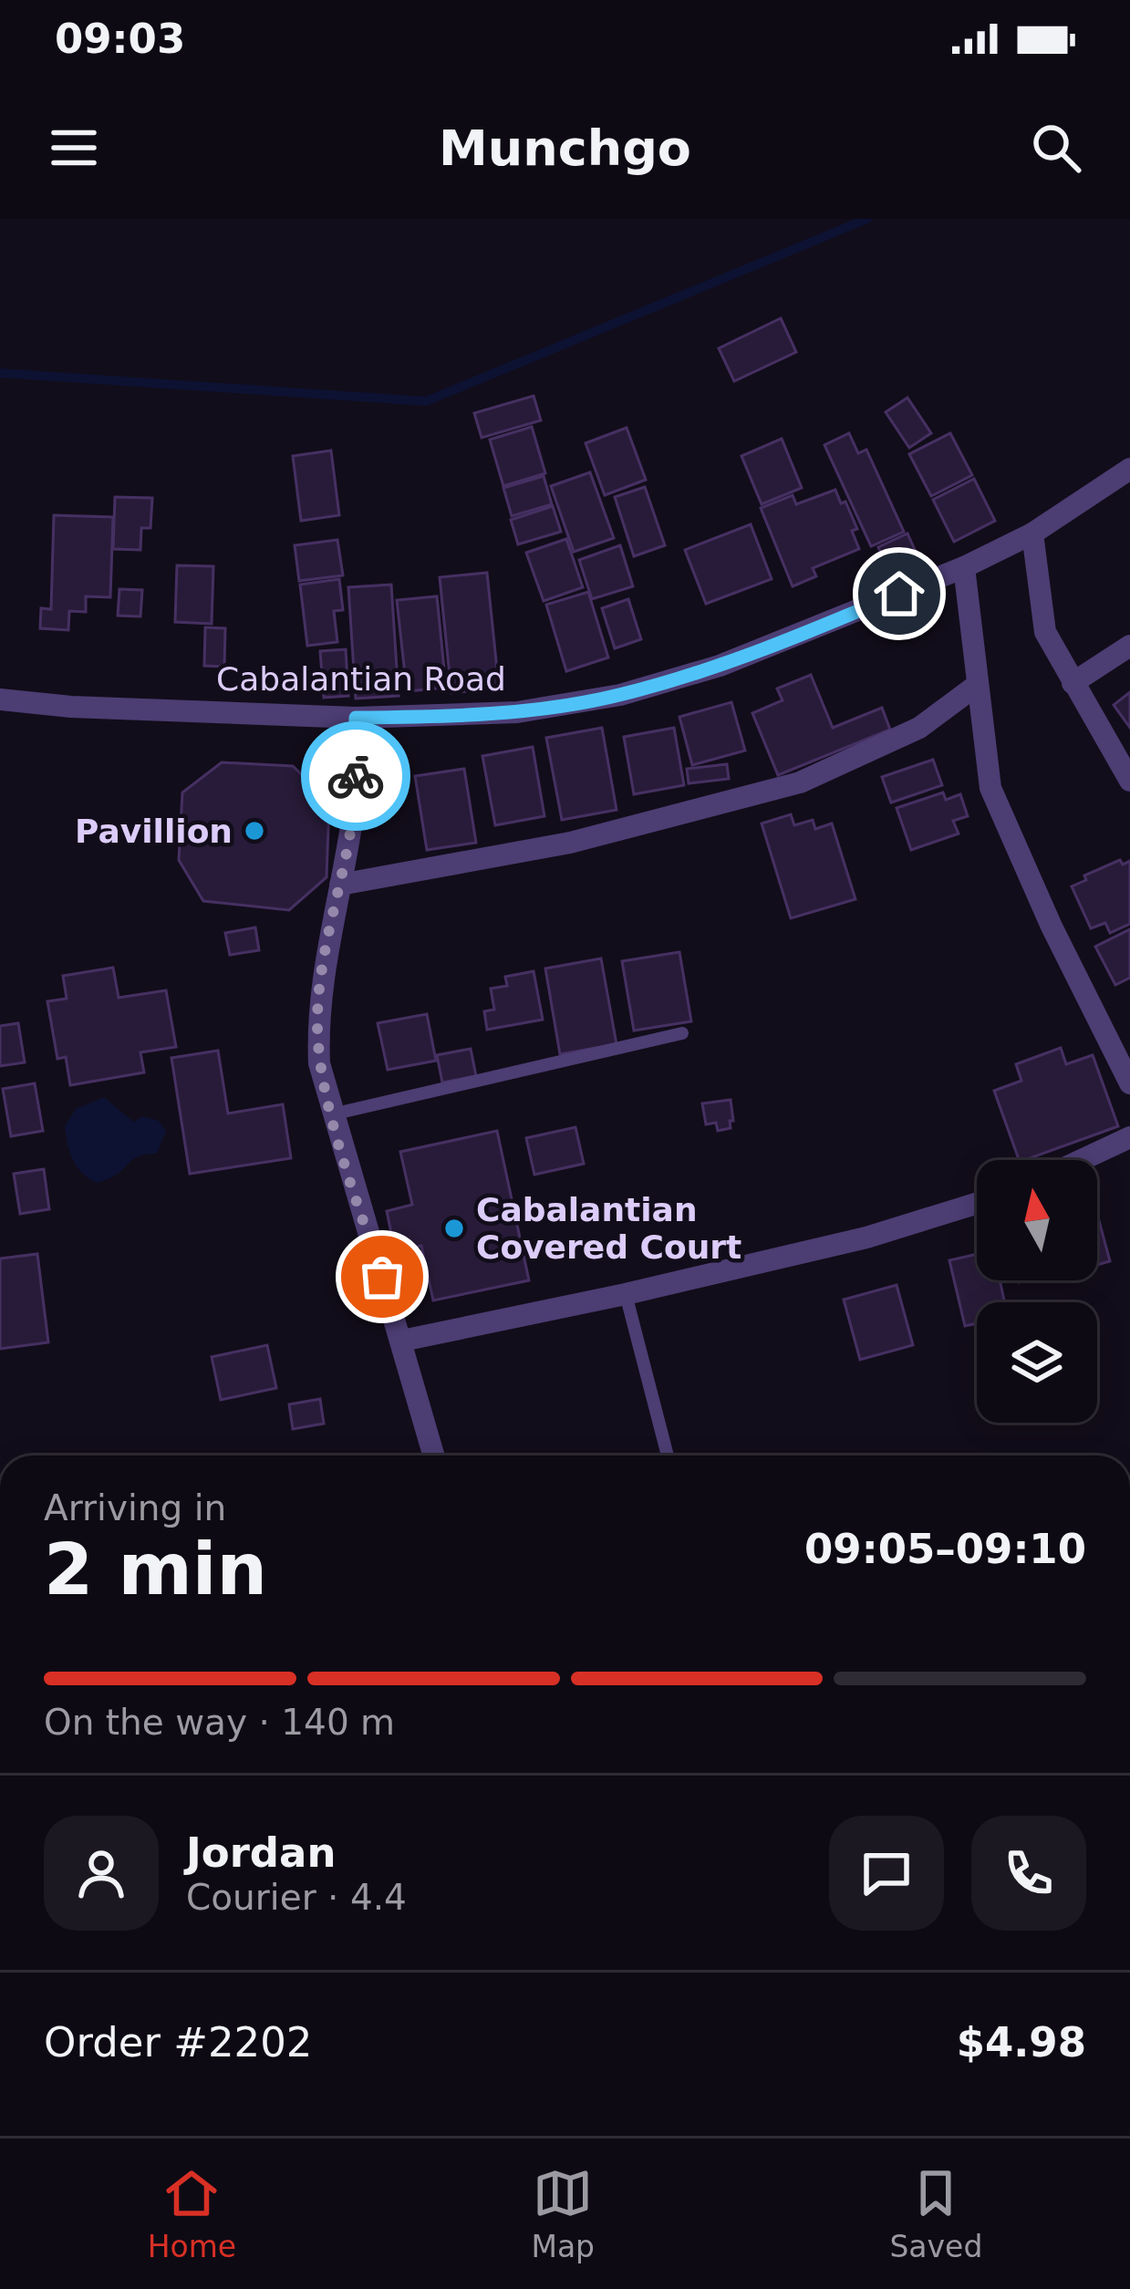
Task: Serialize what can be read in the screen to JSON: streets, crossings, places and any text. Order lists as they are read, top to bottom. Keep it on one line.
{"streets":{"street":["Cabalantian Road"]},"places":["Pavillion","Cabalantian Covered Court"],"north":"top","page":{"status":"09:03","header":"Munchgo","heading":["2 min","Arriving in","09:05–09:10"],"panel":["Jordan","Courier · 4.4","Order #2202","$4.98"],"bar":"On the way · 140 m","tabs":["Home","Map","Saved"]}}
